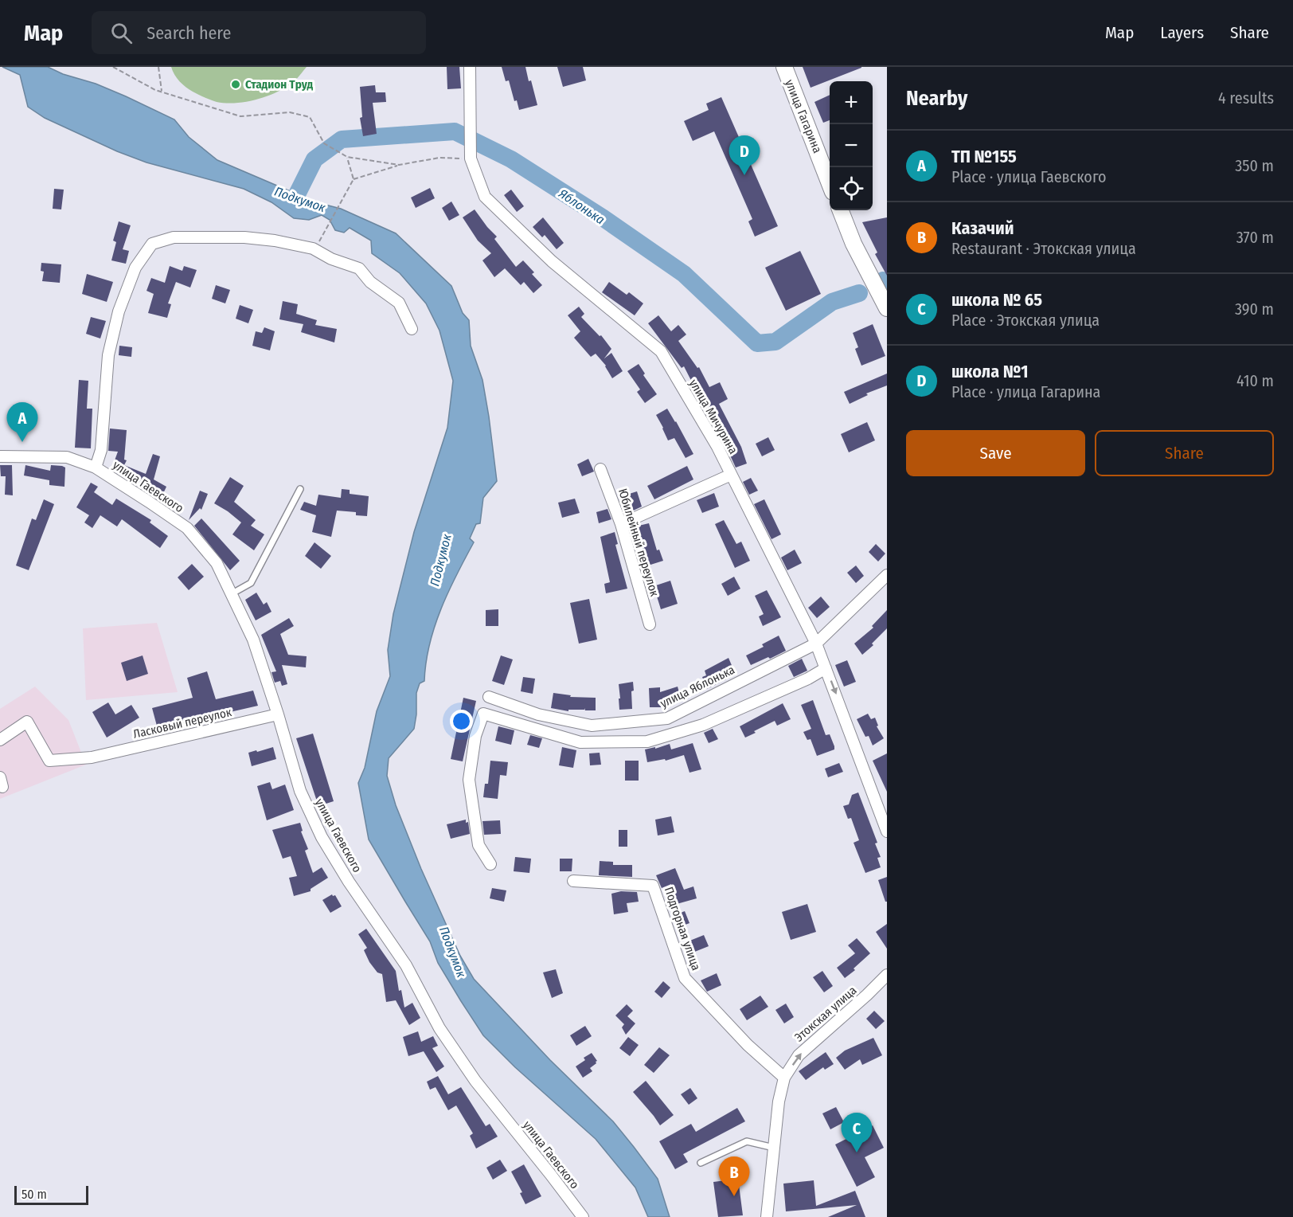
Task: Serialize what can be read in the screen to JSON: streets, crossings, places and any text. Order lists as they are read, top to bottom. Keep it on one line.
{"streets":{"street":["улица Гагарина","улица Мичурина","улица Гаевского","Юбилейный переулок","улица Яблонька","Ласковый переулок","Подгорная улица","Этокская улица"]},"crossings":[["улица Мичурина","улица Яблонька"],["улица Гаевского","Ласковый переулок"],["Подгорная улица","Этокская улица"]],"one_way":["Этокская улица"],"water":["Подкумок","Яблонька"],"places":["Стадион Труд"],"scale_bar":"50 m","page":{"header":"Map","search":"Search here","nav":["Map","Layers","Share"],"heading":["Nearby","4 results"],"map_buttons":["+","−"],"list":[{"mark":"A","name":"ТП №155","note":"Place · улица Гаевского","value":"350 m"},{"mark":"B","name":"Казачий","note":"Restaurant · Этокская улица","value":"370 m"},{"mark":"C","name":"школа № 65","note":"Place · Этокская улица","value":"390 m"},{"mark":"D","name":"школа №1","note":"Place · улица Гагарина","value":"410 m"}],"pins":["D","A","C","B"],"buttons":["Save","Share"],"scale":"50 m"}}
